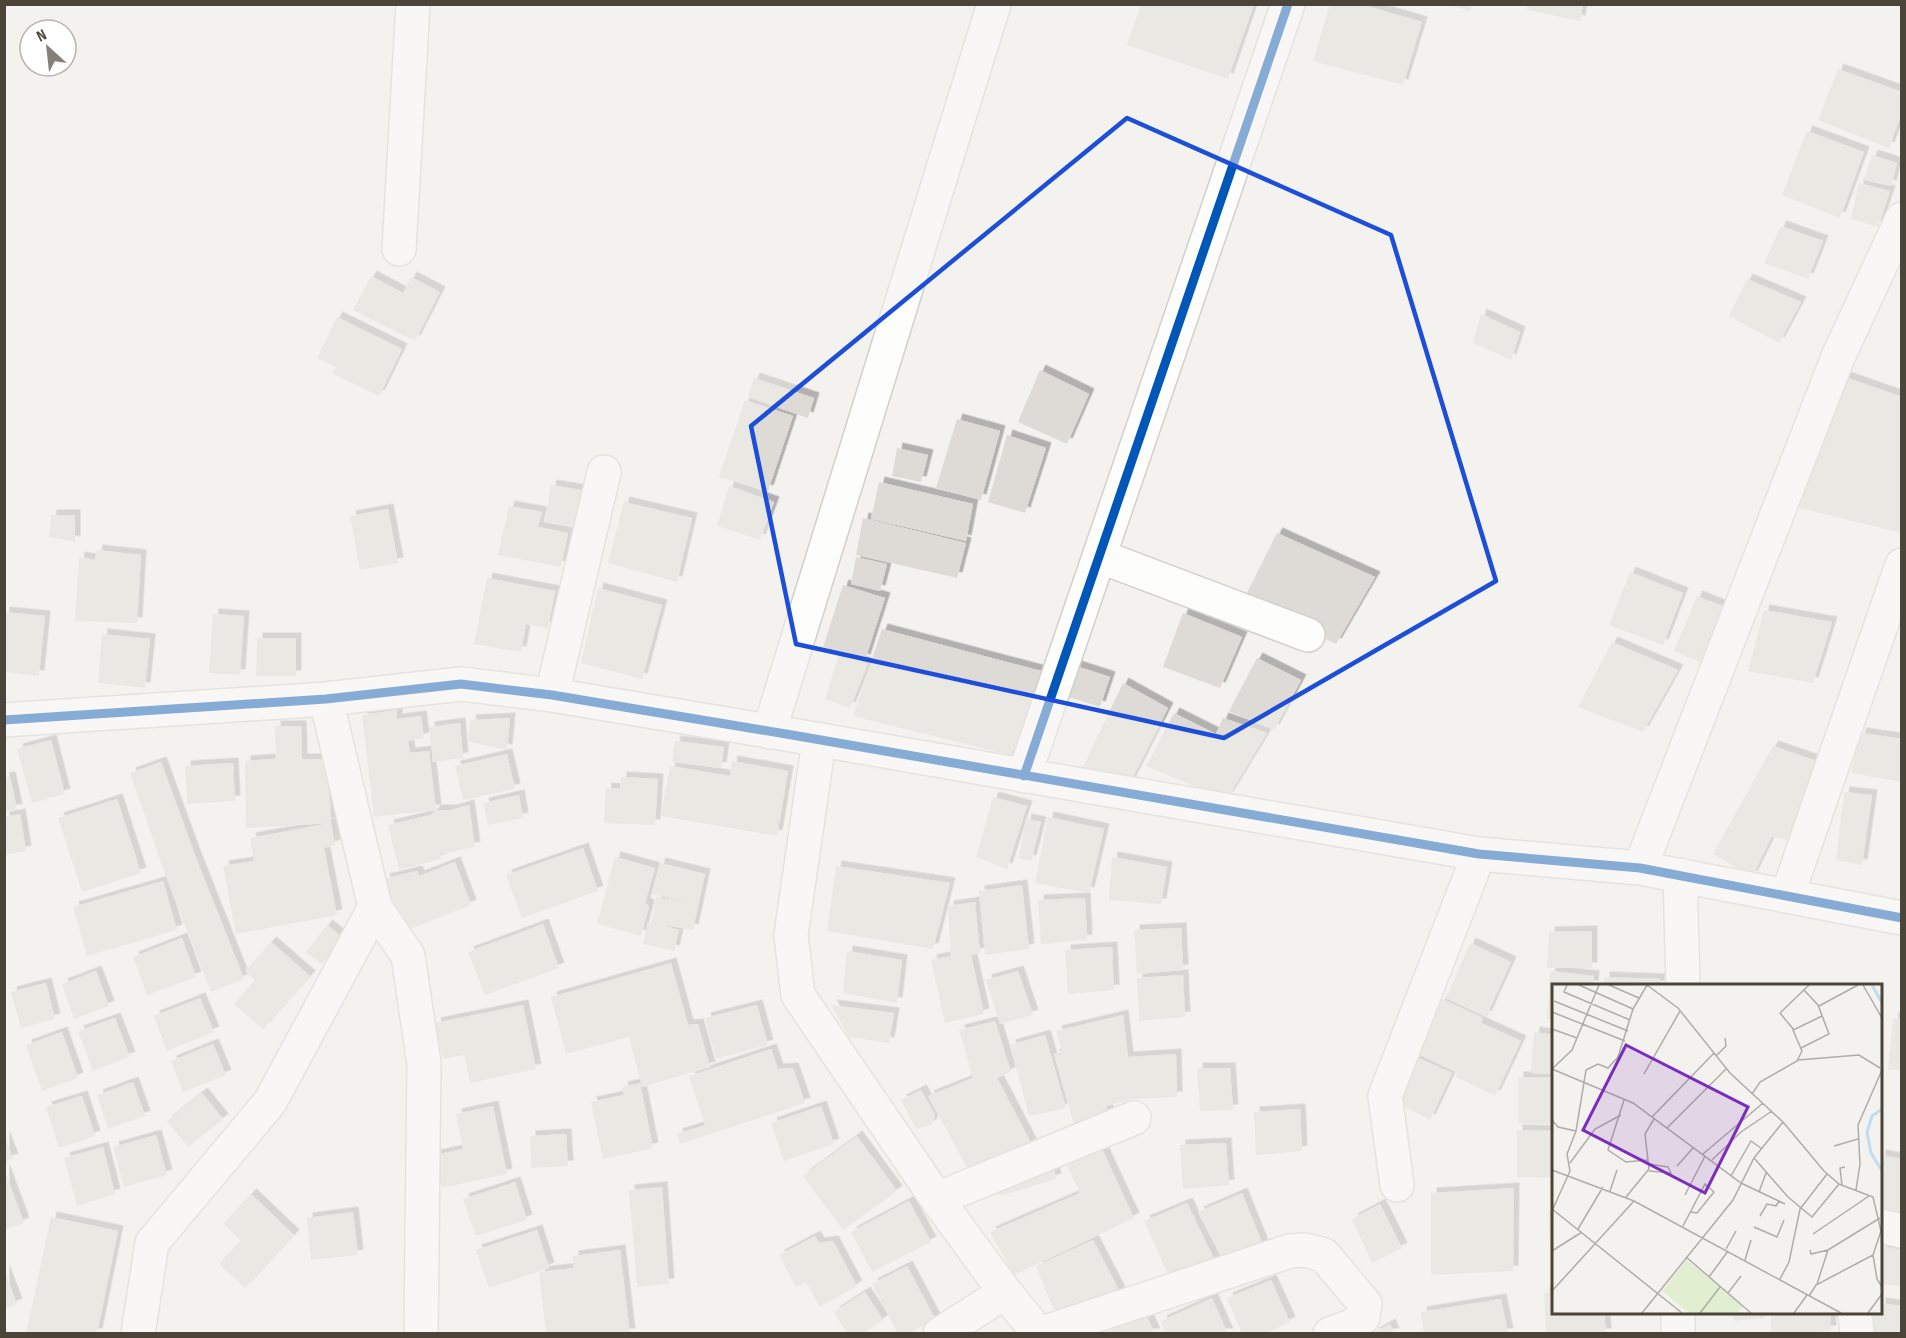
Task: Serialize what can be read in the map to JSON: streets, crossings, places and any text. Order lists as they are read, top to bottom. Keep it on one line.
{"north":"top left"}
